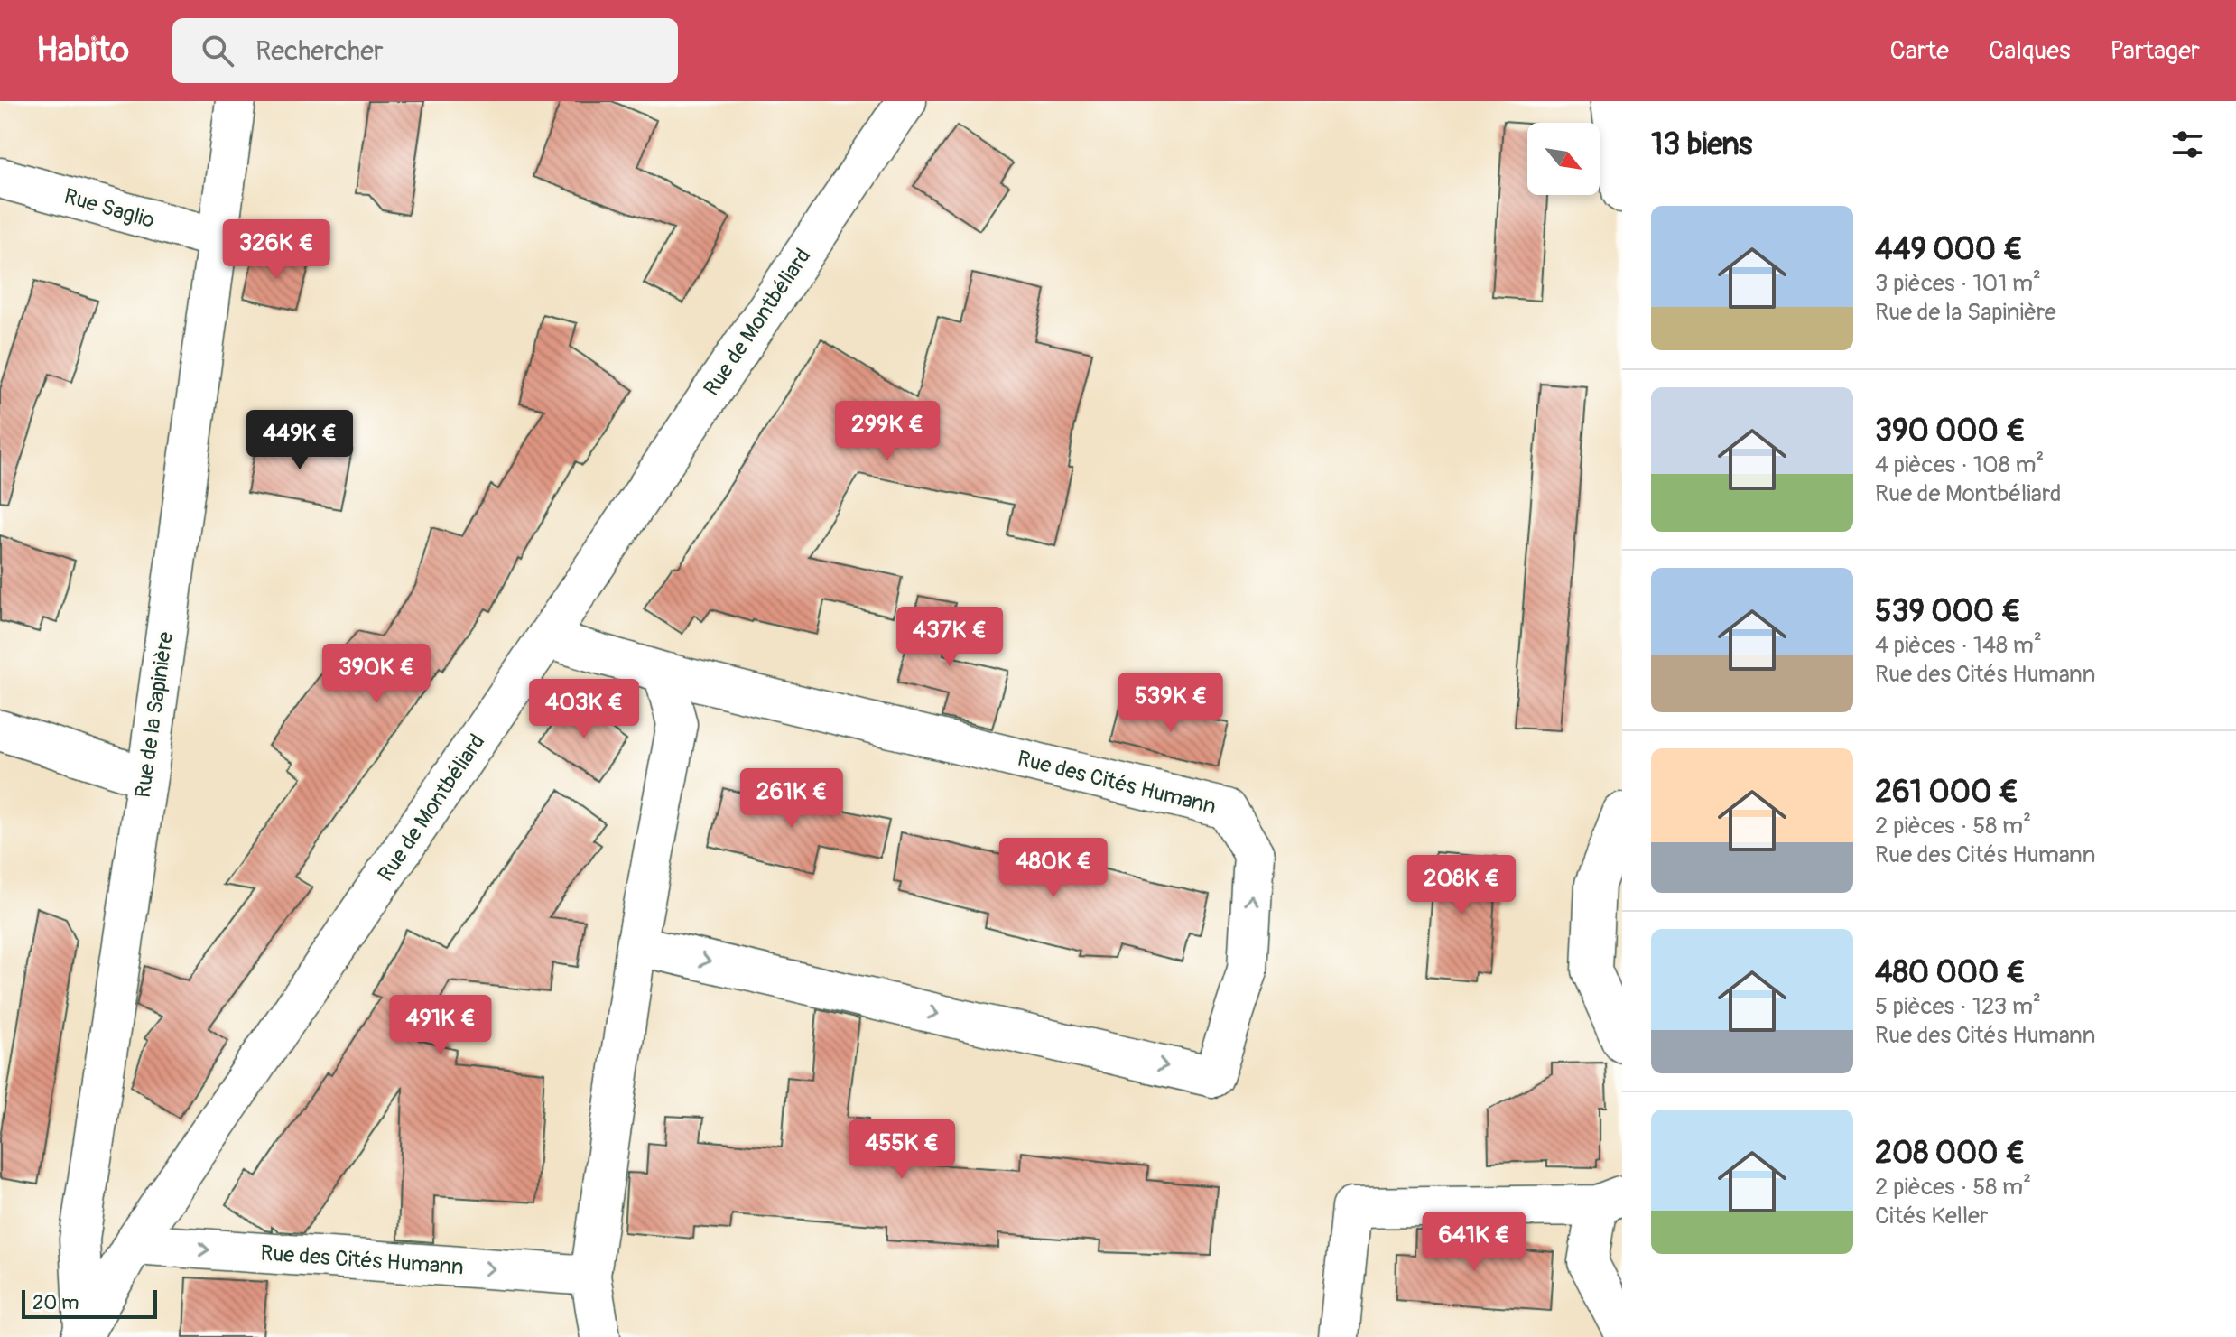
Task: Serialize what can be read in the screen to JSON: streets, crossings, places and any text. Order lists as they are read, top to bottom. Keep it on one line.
{"streets":{"street":["Rue Saglio","Rue de Montbéliard","Rue de la Sapinière","Rue des Cités Humann"]},"crossings":[["Rue Saglio","Rue de la Sapinière"],["Rue de Montbéliard","Rue de la Sapinière"],["Rue de Montbéliard","Rue des Cités Humann"]],"scale_bar":"20 m","north":"bottom right","page":{"header":"Habito","search":"Rechercher","nav":["Carte","Calques","Partager"],"heading":"13 biens","list":[{"name":"449 000 €","note":"3 pièces · 101 m² · Rue de la Sapinière"},{"name":"390 000 €","note":"4 pièces · 108 m² · Rue de Montbéliard"},{"name":"539 000 €","note":"4 pièces · 148 m² · Rue des Cités Humann"},{"name":"261 000 €","note":"2 pièces · 58 m² · Rue des Cités Humann"},{"name":"480 000 €","note":"5 pièces · 123 m² · Rue des Cités Humann"},{"name":"208 000 €","note":"2 pièces · 58 m² · Cités Keller"}],"price":["326K €","299K €","449K €","437K €","390K €","539K €","403K €","261K €","480K €","208K €","491K €","455K €","641K €"],"scale":"20 m"}}
